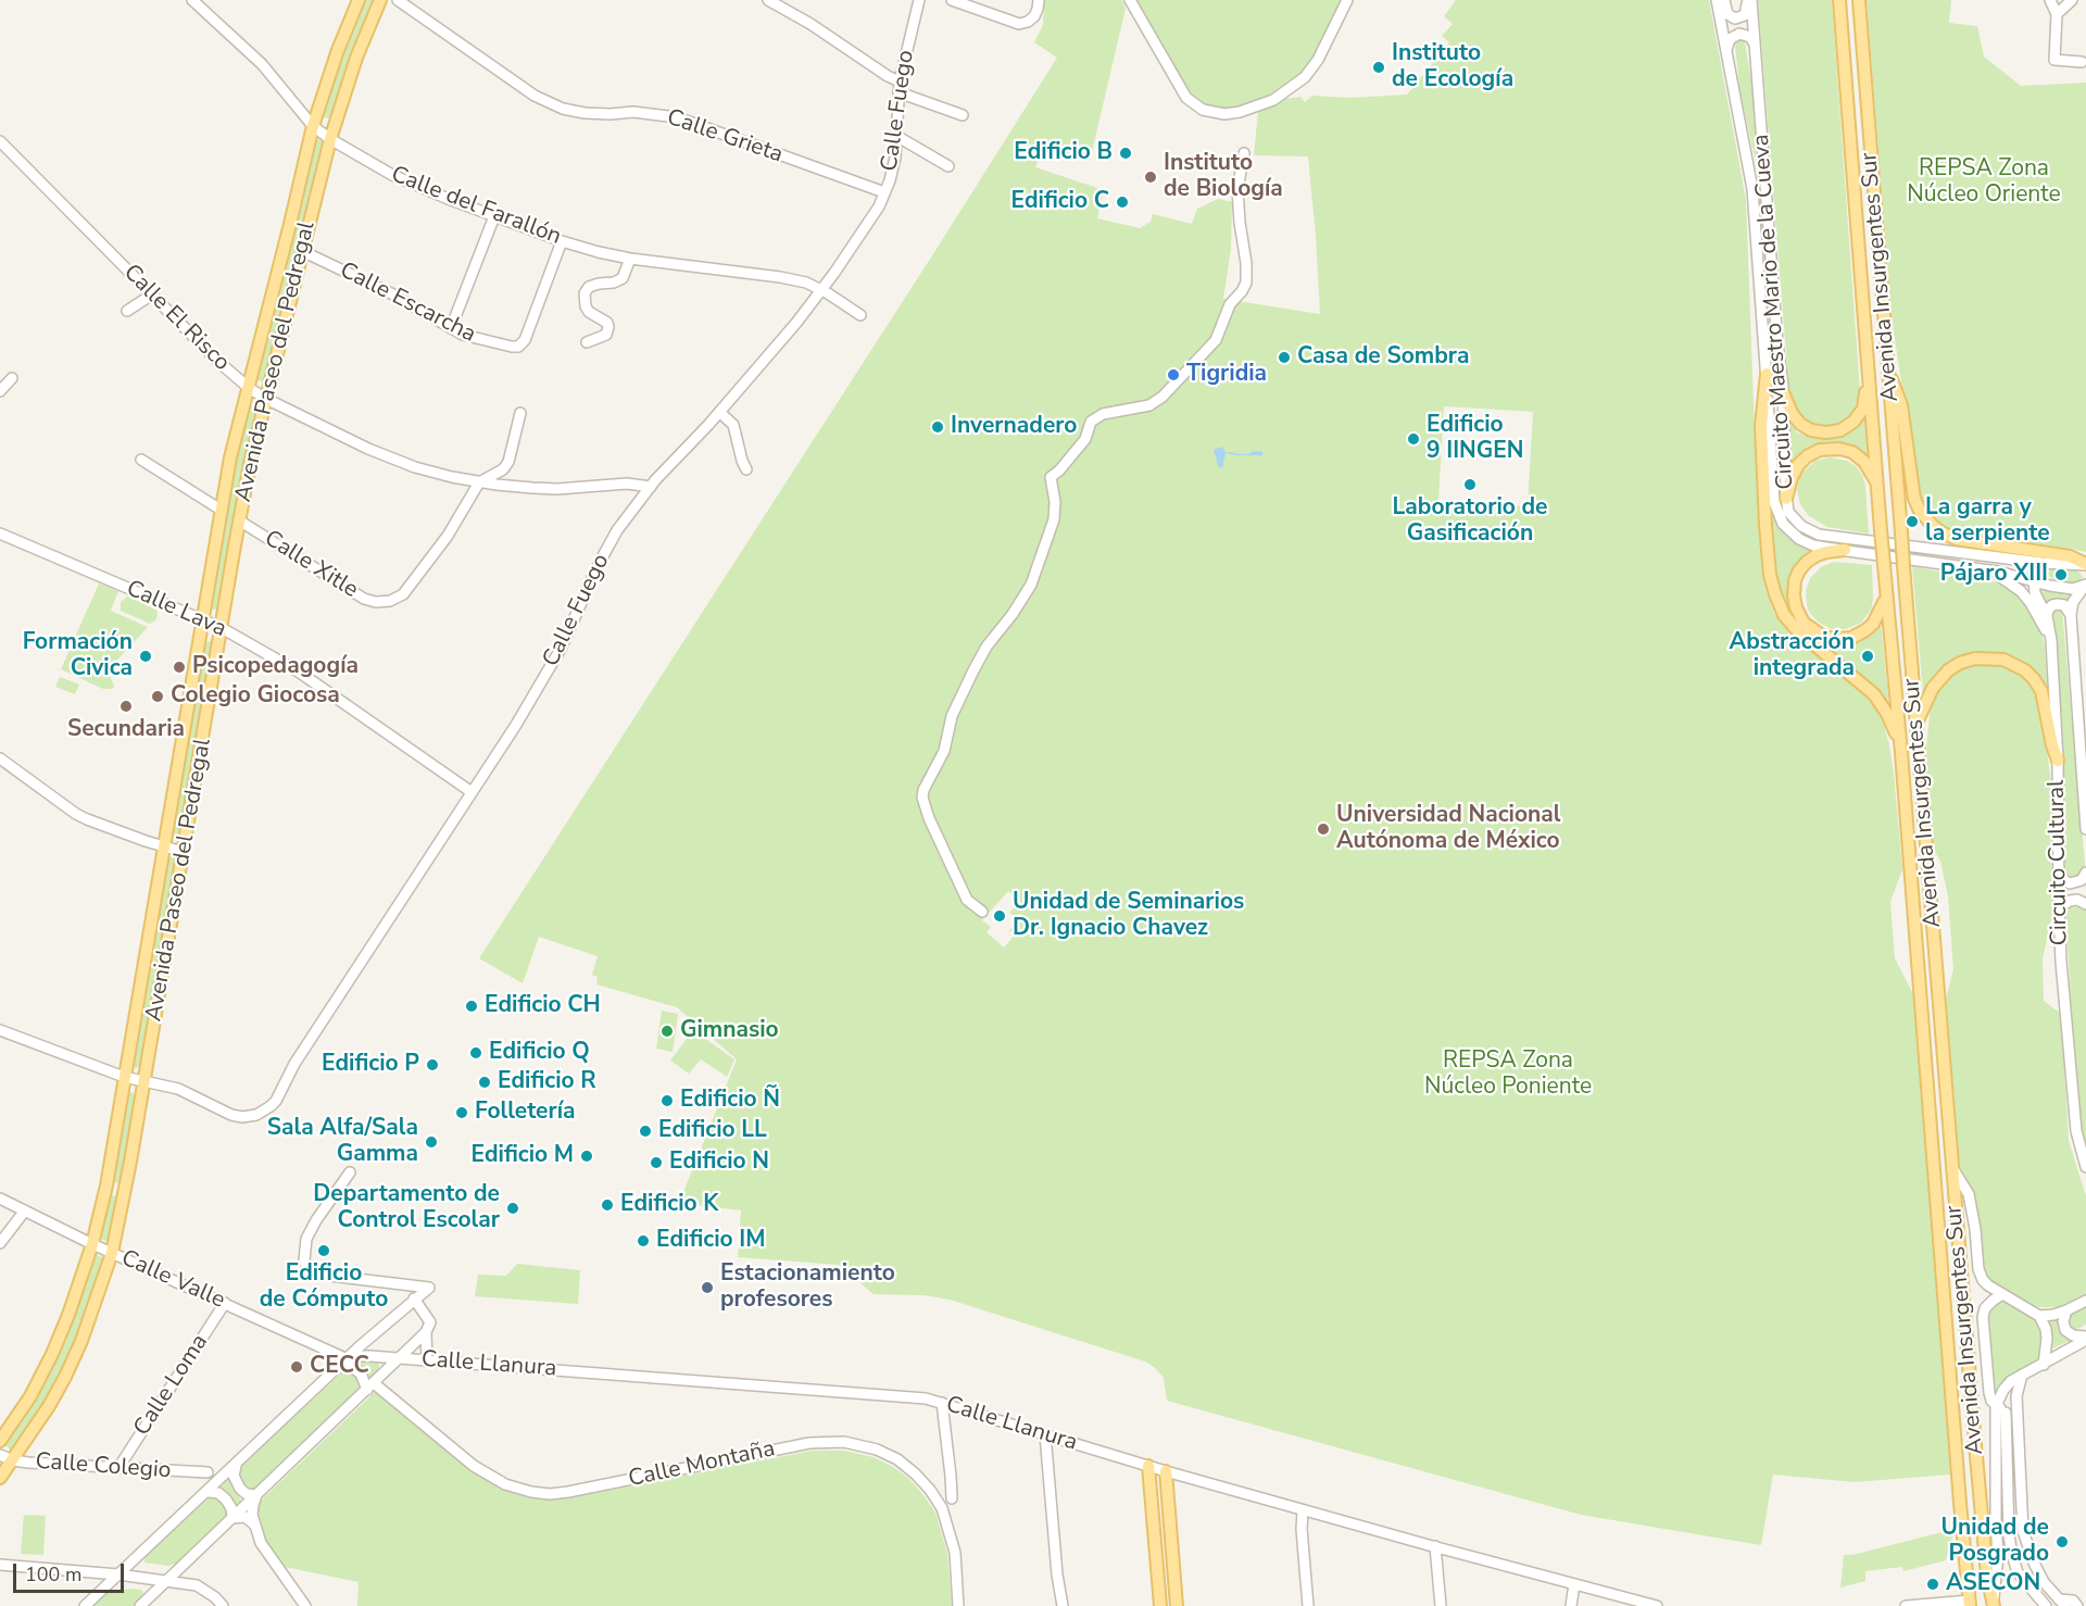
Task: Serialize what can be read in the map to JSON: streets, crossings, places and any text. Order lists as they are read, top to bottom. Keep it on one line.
{"streets":{"main road":["Avenida Insurgentes Sur","Avenida Paseo del Pedregal"],"street":["Calle Fuego","Calle Grieta","Calle del Farallón","Calle Escarcha","Circuito Maestro Mario de la Cueva","Calle El Risco","Calle Xitle","Calle Lava","Circuito Cultural","Calle Valle","Calle Llanura","Calle Loma","Calle Montaña","Calle Colegio"]},"crossings":[["Calle Fuego","Calle Grieta"],["Calle Fuego","Calle del Farallón"],["Calle Fuego","Calle El Risco"],["Calle Fuego","Avenida Paseo del Pedregal"],["Calle Fuego","Calle Lava"],["Calle del Farallón","Calle Escarcha"],["Calle del Farallón","Avenida Paseo del Pedregal"],["Calle Escarcha","Avenida Paseo del Pedregal"],["Circuito Maestro Mario de la Cueva","Circuito Cultural"],["Calle El Risco","Avenida Paseo del Pedregal"],["Calle El Risco","Calle Xitle"],["Avenida Paseo del Pedregal","Calle Xitle"],["Avenida Paseo del Pedregal","Calle Lava"],["Avenida Paseo del Pedregal","Calle Valle"],["Avenida Paseo del Pedregal","Calle Colegio"],["Calle Valle","Calle Llanura"],["Calle Valle","Calle Loma"],["Calle Valle","Calle Montaña"],["Calle Loma","Calle Colegio"]],"parks":["REPSA Zona Núcleo Oriente","REPSA Zona Núcleo Poniente"],"places":["Instituto de Ecología","Edificio B","Instituto de Biología","Edificio C","Casa de Sombra","Tigridia","Invernadero","Edificio 9 IINGEN","Laboratorio de Gasificación","La garra y la serpiente","Pájaro XIII","Formación Civica","Abstracción integrada","Psicopedagogía","Colegio Giocosa","Secundaria","Universidad Nacional Autónoma de México","Unidad de Seminarios Dr. Ignacio Chavez","Edificio CH","Gimnasio","Edificio Q","Edificio P","Edificio R","Edificio Ñ","Folletería","Edificio LL","Sala Alfa/Sala Gamma","Edificio M","Edificio N","Edificio K","Departamento de Control Escolar","Edificio IM","Edificio de Cómputo","Estacionamiento profesores","CECC","Unidad de Posgrado","ASECON"],"scale_bar":"100 m"}
